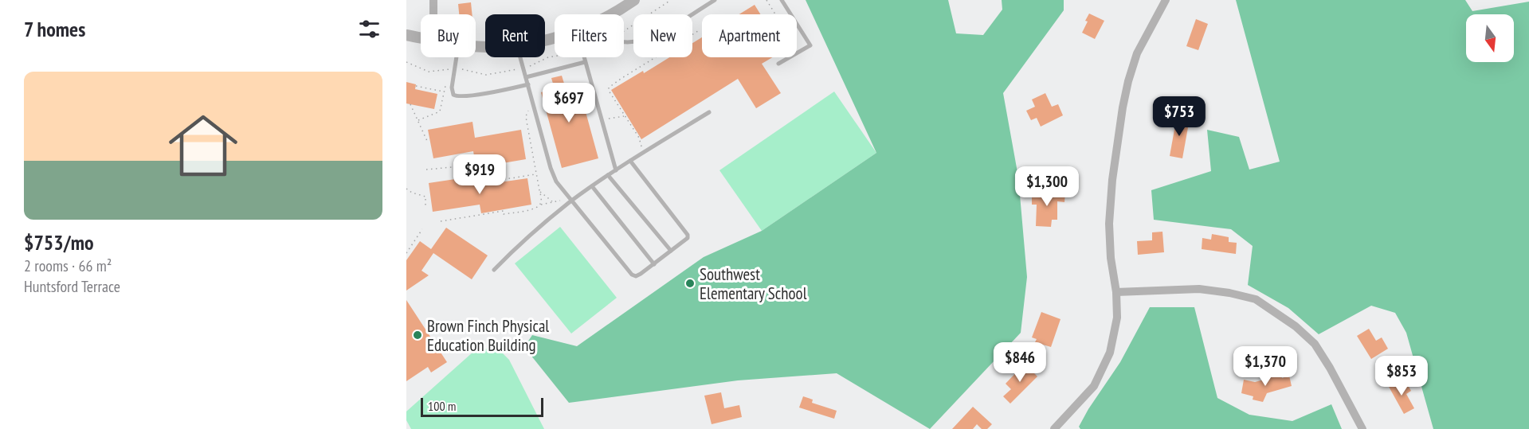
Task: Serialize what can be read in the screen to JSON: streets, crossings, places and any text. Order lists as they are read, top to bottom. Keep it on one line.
{"places":["Southwest Elementary School","Brown Finch Physical Education Building"],"scale_bar":"100 m","north":"bottom","page":{"heading":"7 homes","chip":["Buy","Rent","Filters","New","Apartment"],"list":[{"name":"$753/mo","note":"2 rooms · 66 m² · Huntsford Terrace"}],"price":["$697","$753","$919","$1,300","$846","$1,370","$853"],"scale":"100 m"}}
